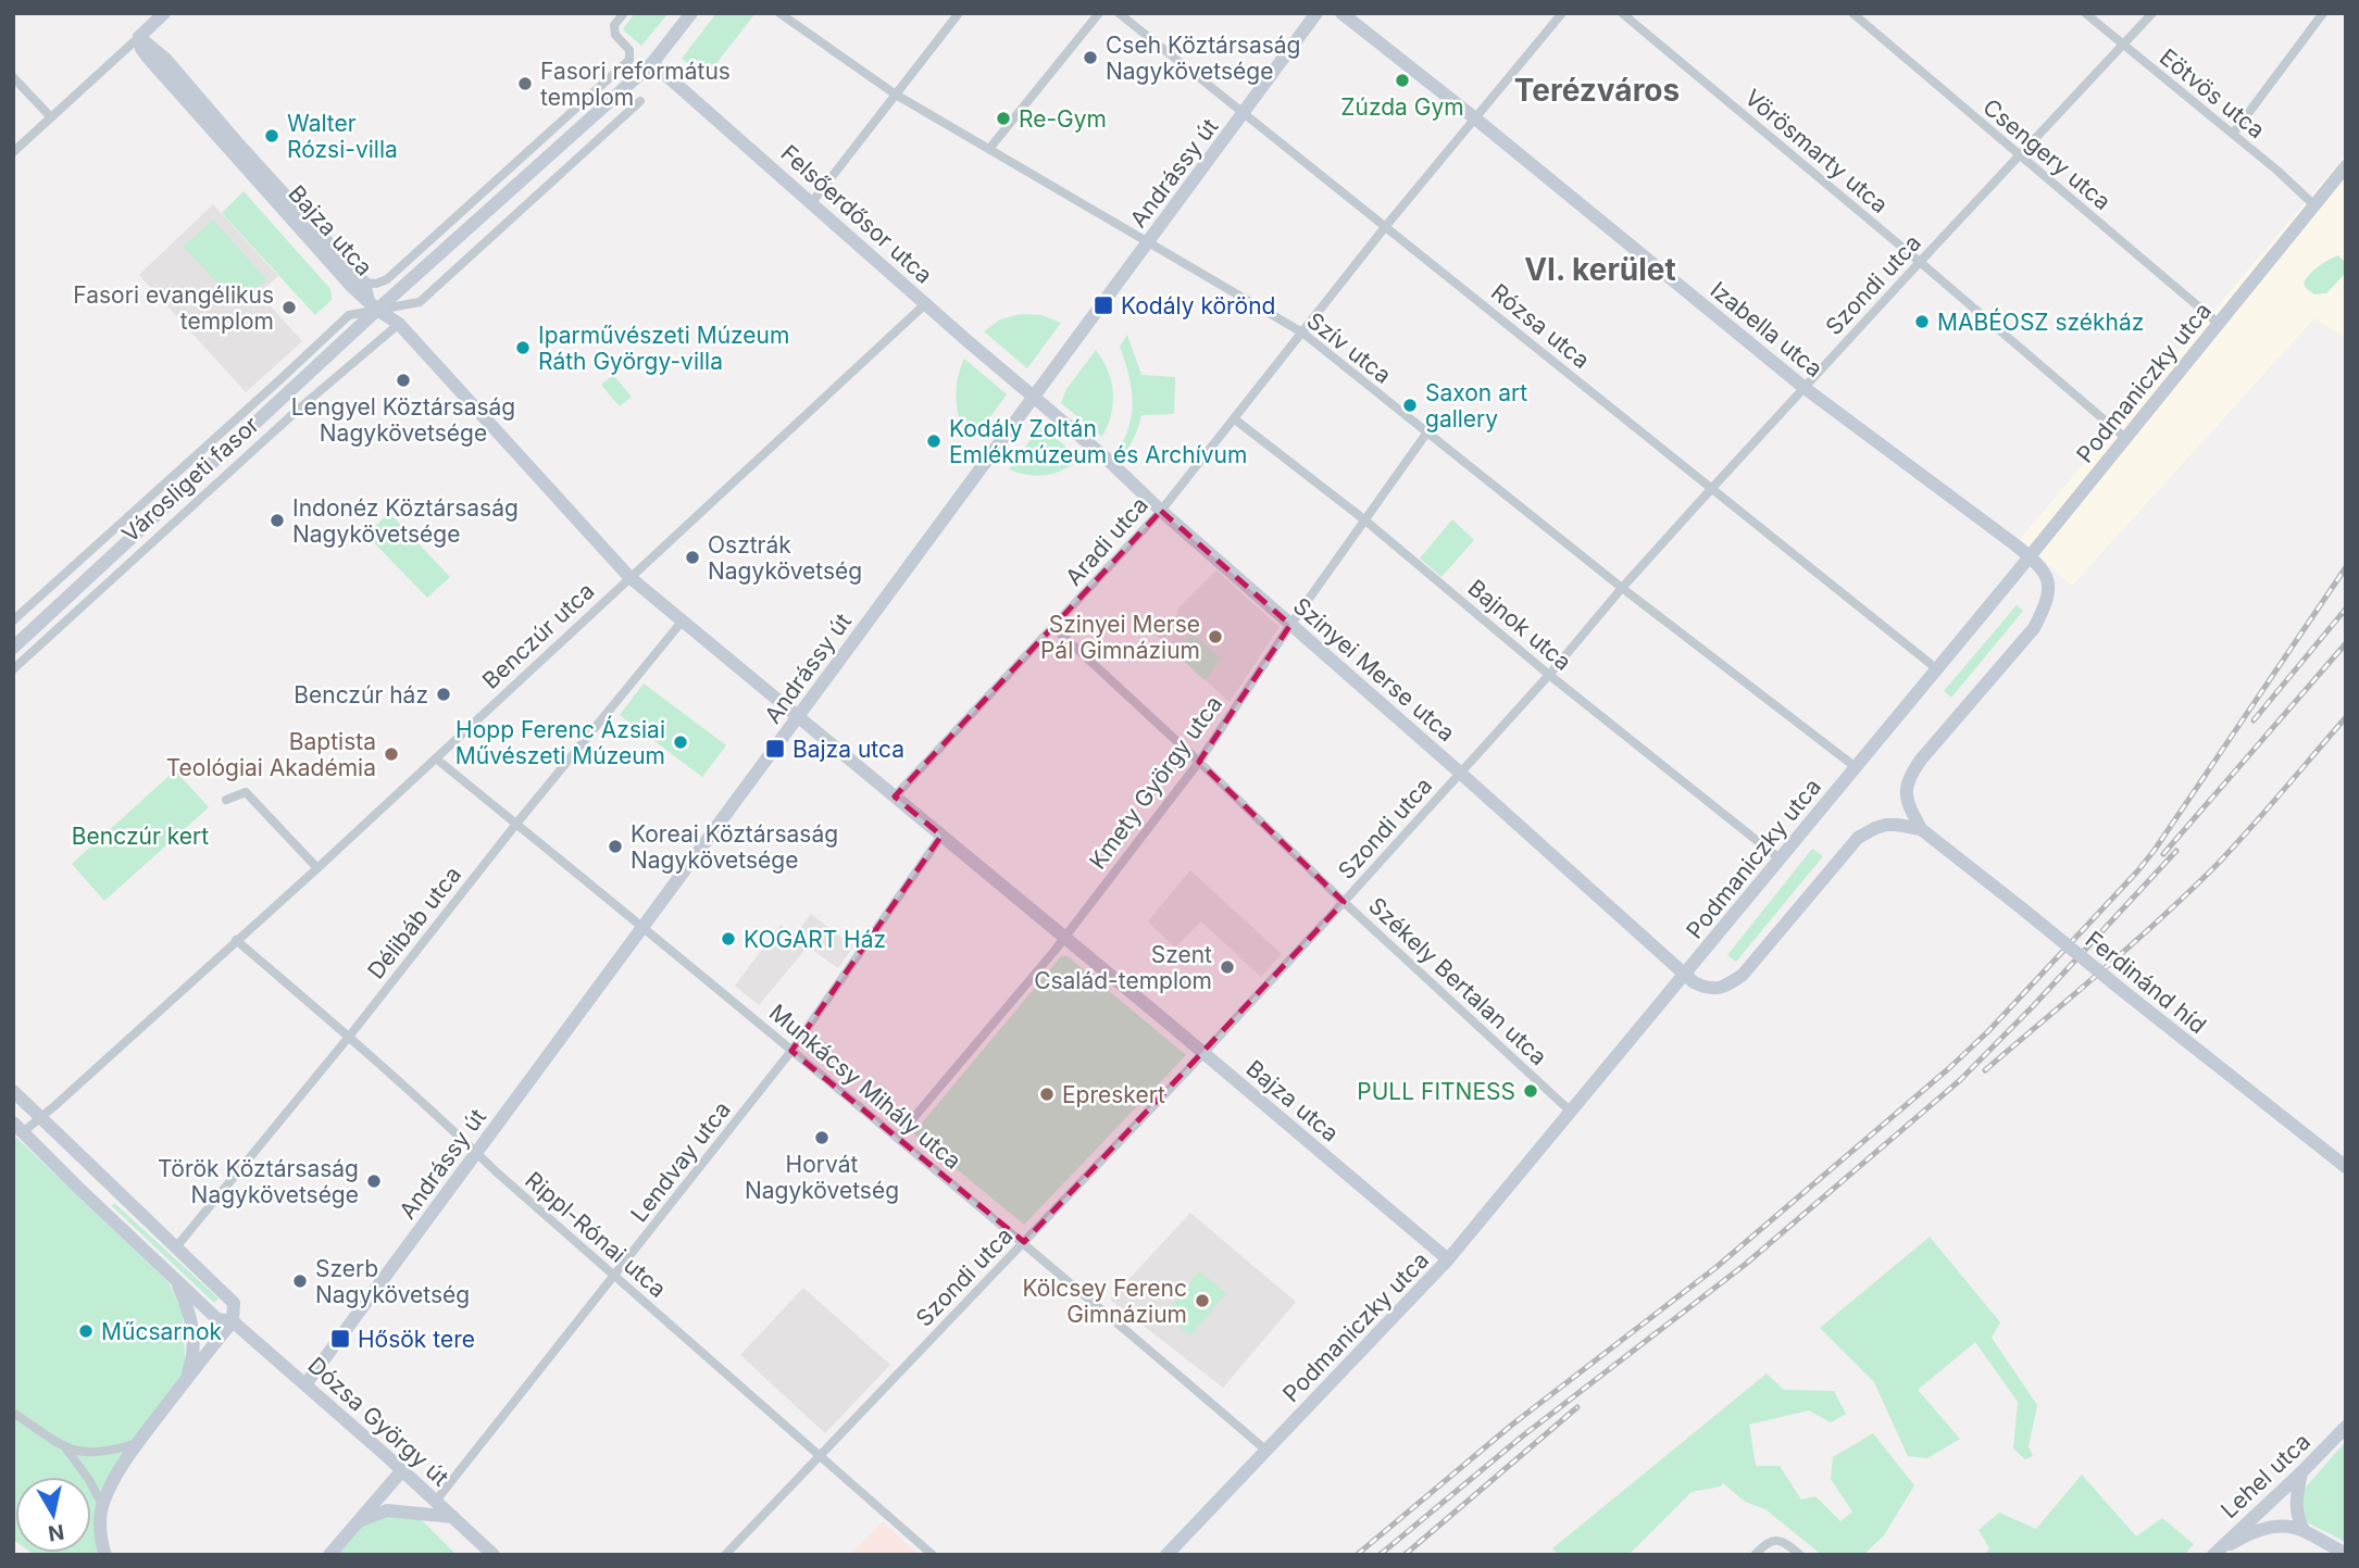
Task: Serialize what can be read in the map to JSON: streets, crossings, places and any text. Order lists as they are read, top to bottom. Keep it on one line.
{"streets":{"street":["Eötvös utca","Vörösmarty utca","Csengery utca","Andrássy út","Felsőerdősor utca","Bajza utca","Szondi utca","Rózsa utca","Izabella utca","Szív utca","Podmaniczky utca","Városligeti fasor","Aradi utca","Bajnok utca","Benczúr utca","Szinyei Merse utca","Kmety György utca","Délibáb utca","Székely Bertalan utca","Ferdinánd híd","Munkácsy Mihály utca","Lendvay utca","Rippl-Rónai utca","Dózsa György út","Lehel utca"]},"crossings":[["Eötvös utca","Szondi utca"],["Eötvös utca","Podmaniczky utca"],["Vörösmarty utca","Szondi utca"],["Vörösmarty utca","Podmaniczky utca"],["Csengery utca","Szondi utca"],["Csengery utca","Podmaniczky utca"],["Andrássy út","Felsőerdősor utca"],["Andrássy út","Bajza utca"],["Andrássy út","Rózsa utca"],["Andrássy út","Szív utca"],["Andrássy út","Szinyei Merse utca"],["Andrássy út","Munkácsy Mihály utca"],["Andrássy út","Rippl-Rónai utca"],["Andrássy út","Dózsa György út"],["Felsőerdősor utca","Városligeti fasor"],["Felsőerdősor utca","Benczúr utca"],["Felsőerdősor utca","Szinyei Merse utca"],["Bajza utca","Szondi utca"],["Bajza utca","Podmaniczky utca"],["Bajza utca","Városligeti fasor"],["Bajza utca","Aradi utca"],["Bajza utca","Benczúr utca"],["Bajza utca","Kmety György utca"],["Bajza utca","Délibáb utca"],["Bajza utca","Lendvay utca"],["Szondi utca","Rózsa utca"],["Szondi utca","Izabella utca"],["Szondi utca","Szív utca"],["Szondi utca","Bajnok utca"],["Szondi utca","Szinyei Merse utca"],["Szondi utca","Székely Bertalan utca"],["Szondi utca","Munkácsy Mihály utca"],["Szondi utca","Rippl-Rónai utca"],["Rózsa utca","Podmaniczky utca"],["Rózsa utca","Aradi utca"],["Izabella utca","Podmaniczky utca"],["Izabella utca","Aradi utca"],["Izabella utca","Ferdinánd híd"],["Szív utca","Podmaniczky utca"],["Szív utca","Aradi utca"],["Szív utca","Kmety György utca"],["Podmaniczky utca","Bajnok utca"],["Podmaniczky utca","Szinyei Merse utca"],["Podmaniczky utca","Székely Bertalan utca"],["Podmaniczky utca","Ferdinánd híd"],["Podmaniczky utca","Munkácsy Mihály utca"],["Aradi utca","Bajnok utca"],["Aradi utca","Szinyei Merse utca"],["Aradi utca","Székely Bertalan utca"],["Bajnok utca","Kmety György utca"],["Benczúr utca","Munkácsy Mihály utca"],["Benczúr utca","Rippl-Rónai utca"],["Benczúr utca","Dózsa György út"],["Szinyei Merse utca","Kmety György utca"],["Kmety György utca","Székely Bertalan utca"],["Kmety György utca","Munkácsy Mihály utca"],["Délibáb utca","Munkácsy Mihály utca"],["Délibáb utca","Rippl-Rónai utca"],["Délibáb utca","Dózsa György út"],["Munkácsy Mihály utca","Lendvay utca"],["Lendvay utca","Rippl-Rónai utca"],["Lendvay utca","Dózsa György út"]],"districts":["Terézváros","VI. kerület"],"parks":["Benczúr kert"],"places":{"other":["Cseh Köztársaság Nagykövetsége","Zúzda Gym","Fasori református templom","Re-Gym","Walter Rózsi-villa","Fasori evangélikus templom","MABÉOSZ székház","Iparművészeti Múzeum Ráth György-villa","Lengyel Köztársaság Nagykövetsége","Saxon art gallery","Kodály Zoltán Emlékmúzeum és Archívum","Indonéz Köztársaság Nagykövetsége","Osztrák Nagykövetség","Szinyei Merse Pál Gimnázium","Benczúr ház","Hopp Ferenc Ázsiai Művészeti Múzeum","Baptista Teológiai Akadémia","Koreai Köztársaság Nagykövetsége","KOGART Ház","Szent Család-templom","PULL FITNESS","Epreskert","Horvát Nagykövetség","Török Köztársaság Nagykövetsége","Szerb Nagykövetség","Kölcsey Ferenc Gimnázium","Műcsarnok"],"transit":["Kodály körönd","Bajza utca","Hősök tere"]},"north":"bottom"}
